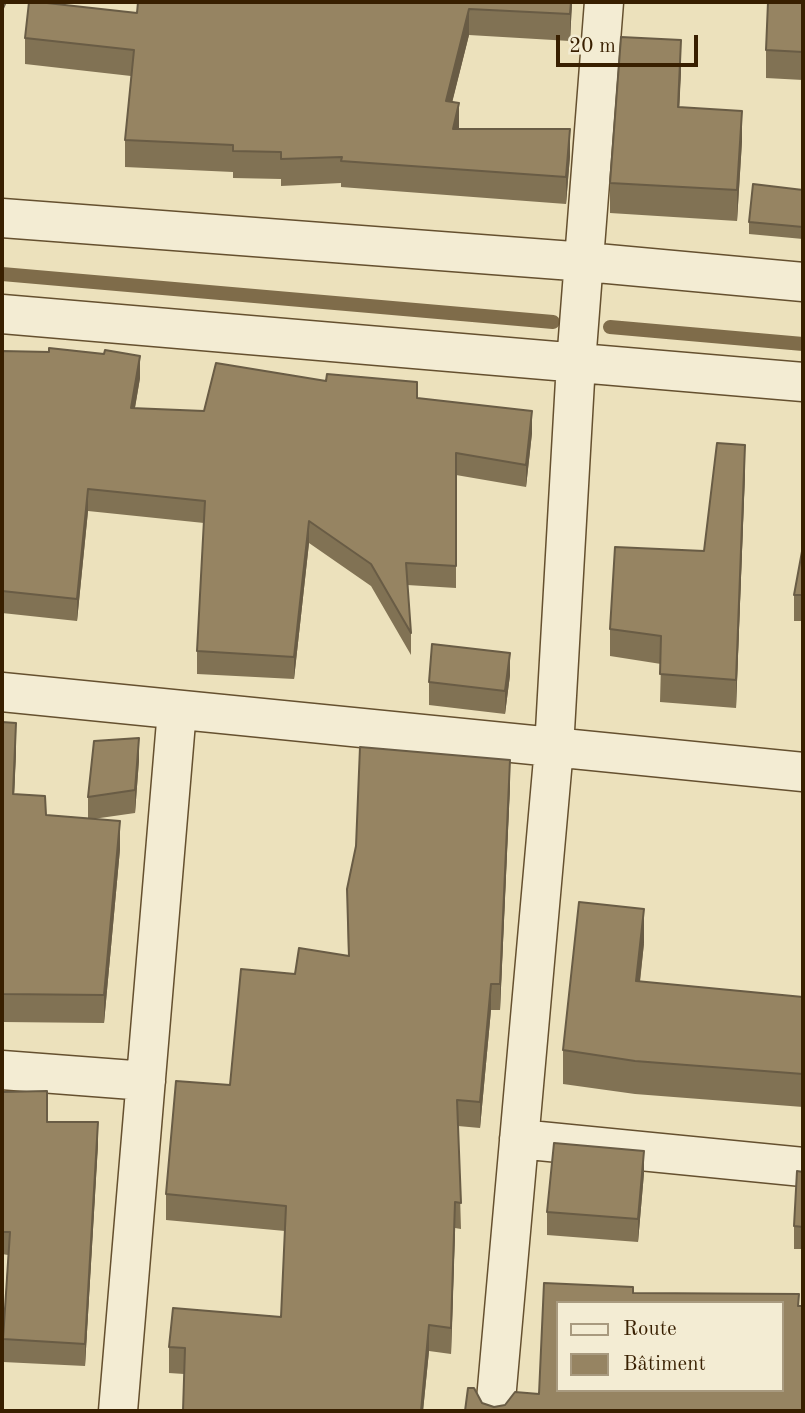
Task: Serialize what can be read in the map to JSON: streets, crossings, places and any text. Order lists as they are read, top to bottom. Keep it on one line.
{"legend":["Route","Bâtiment"],"scale_bar":"20 m"}
